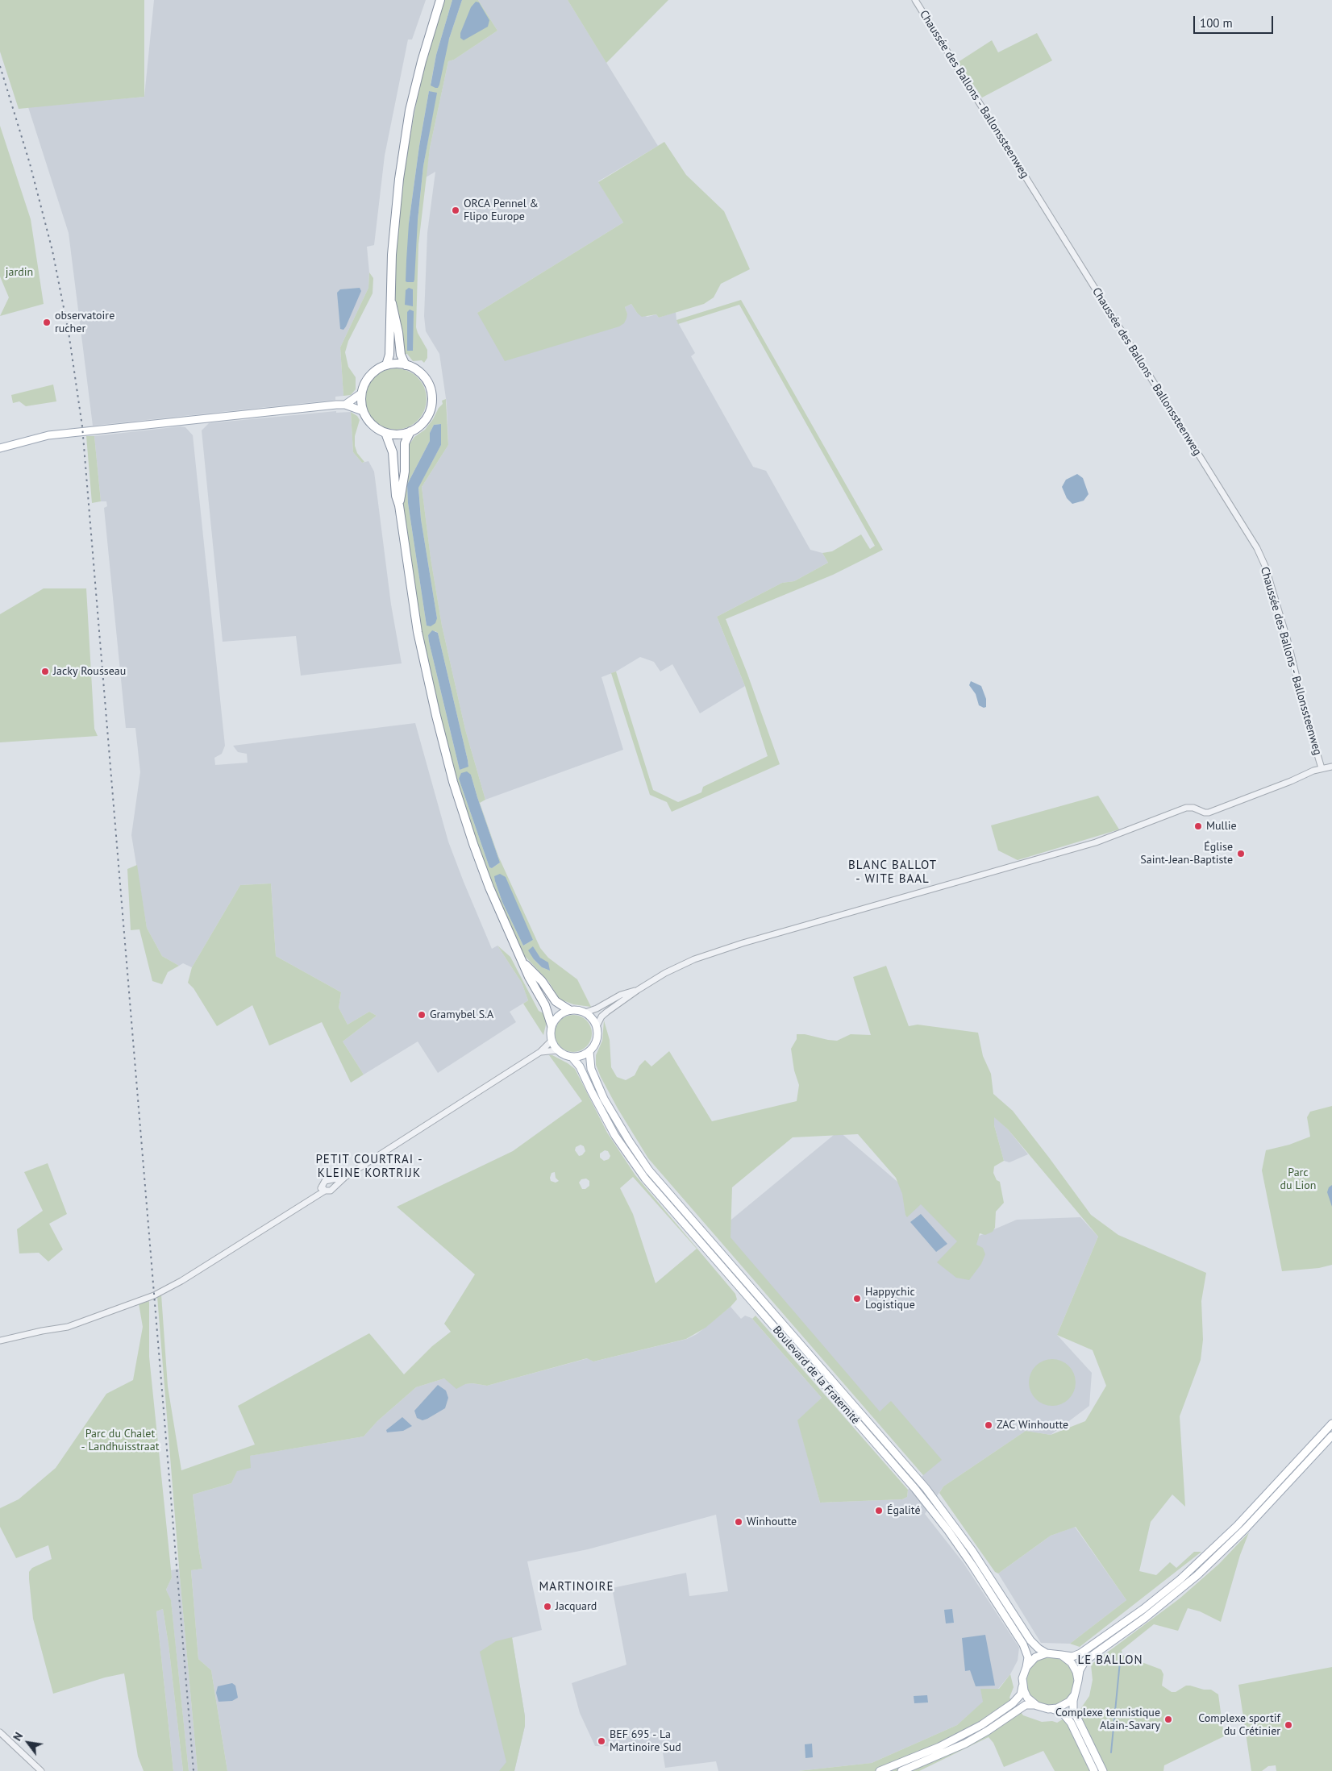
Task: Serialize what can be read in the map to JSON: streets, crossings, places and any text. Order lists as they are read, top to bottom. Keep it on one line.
{"streets":{"main road":["Boulevard de la Fraternité"],"street":["Chaussée des Ballons - Ballonssteenweg"]},"districts":["BLANC BALLOT - WITE BAAL","PETIT COURTRAI - KLEINE KORTRIJK","MARTINOIRE","LE BALLON"],"parks":["jardin","Parc du Lion","Parc du Chalet - Landhuisstraat"],"places":["ORCA Pennel & Flipo Europe","observatoire rucher","Jacky Rousseau","Mullie","Église Saint-Jean-Baptiste","Gramybel S.A","Happychic Logistique","ZAC Winhoutte","Égalité","Winhoutte","Jacquard","Complexe tennistique Alain-Savary","Complexe sportif du Crétinier","BEF 695 - La Martinoire Sud"],"scale_bar":"100 m","north":"top left"}
